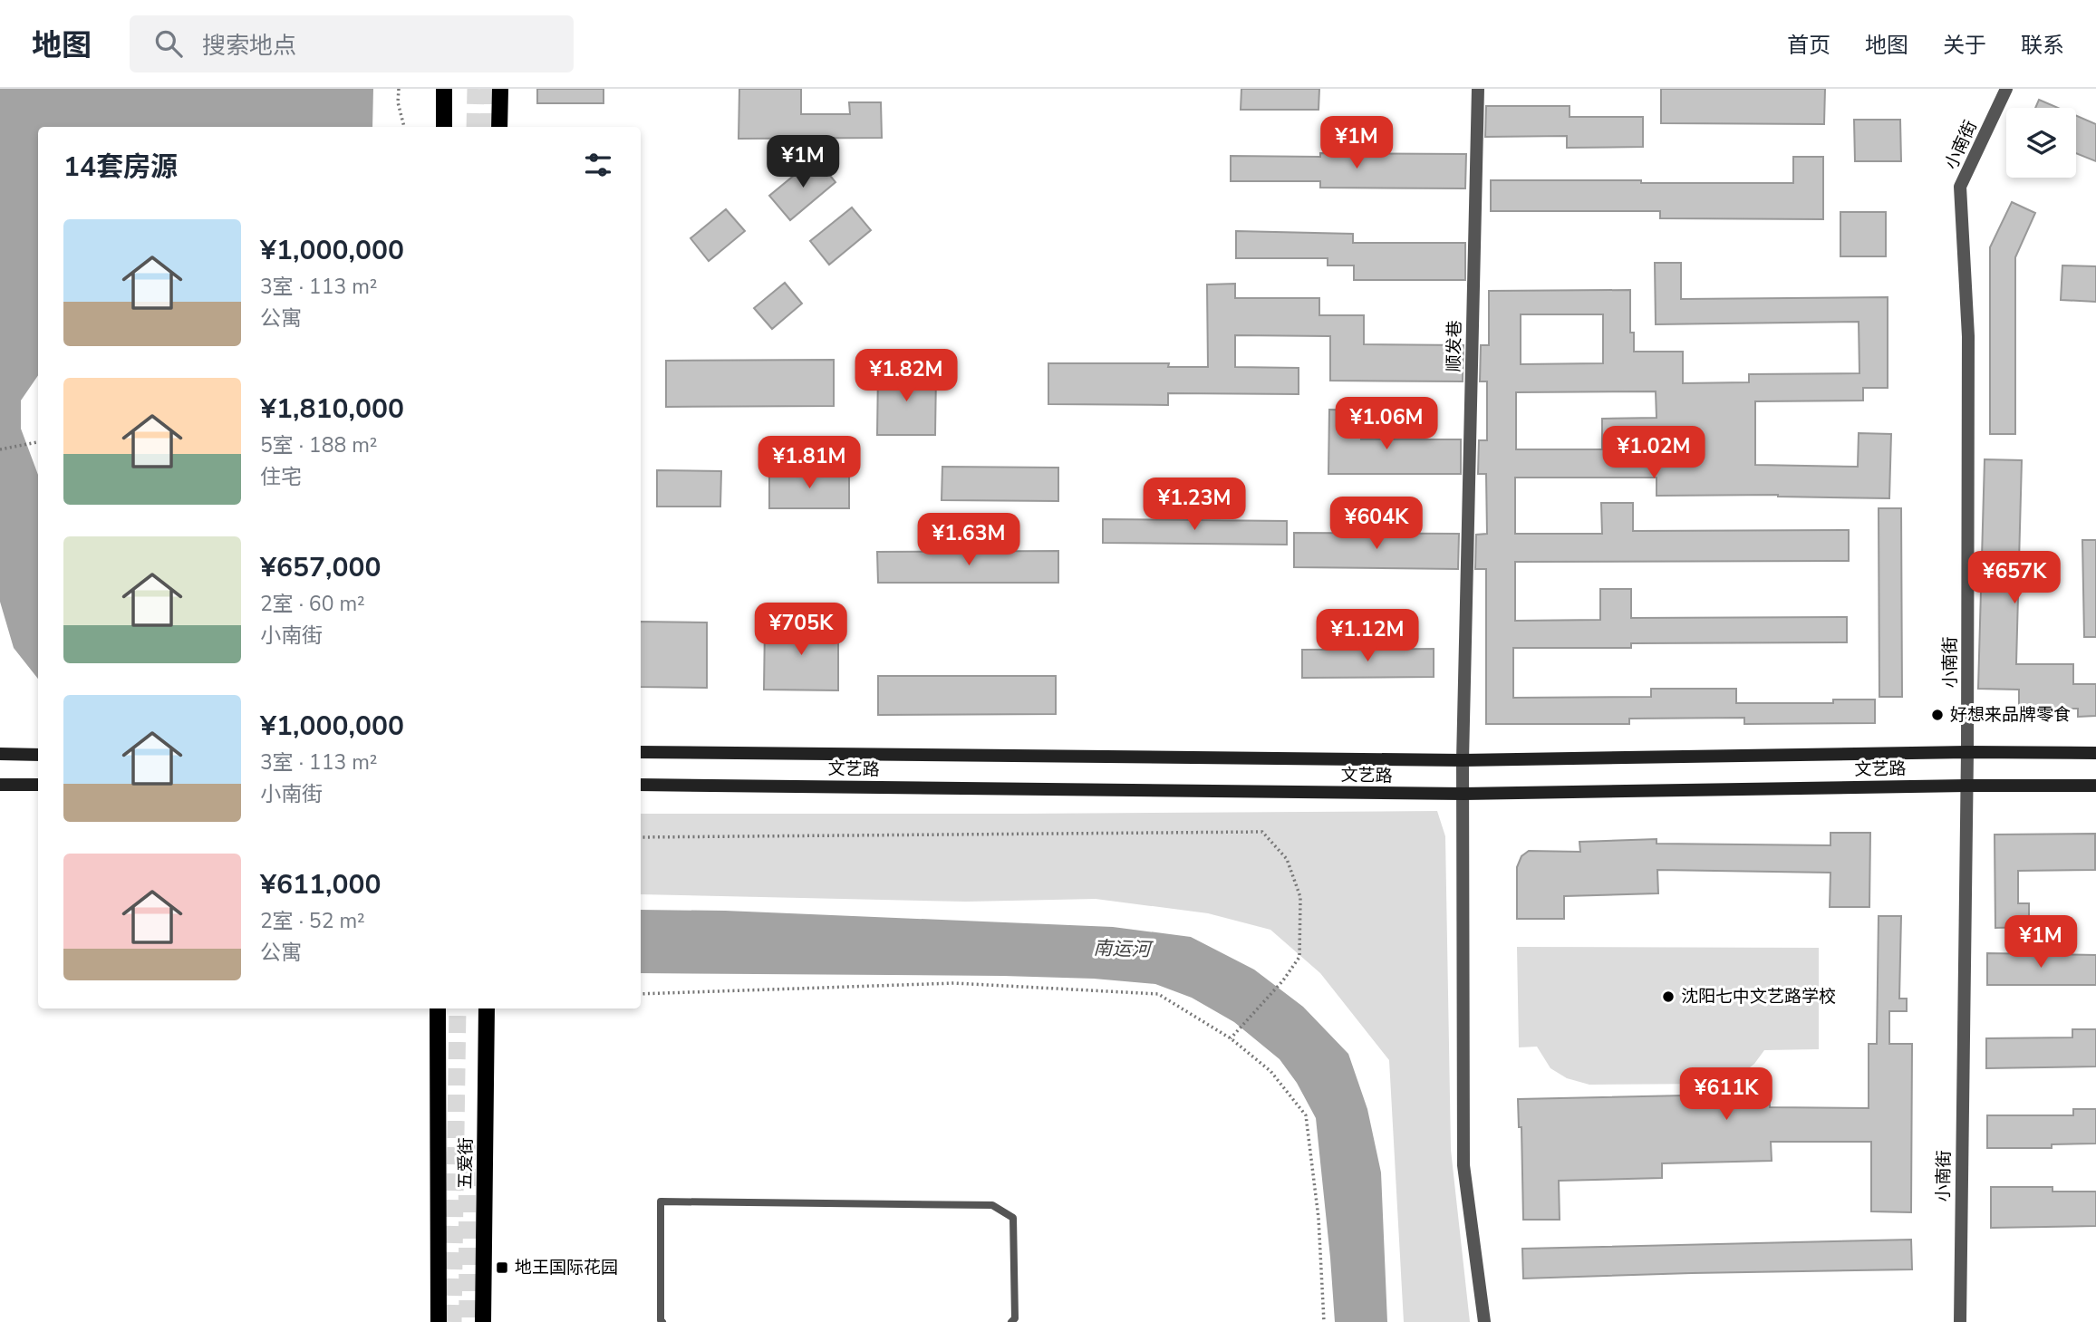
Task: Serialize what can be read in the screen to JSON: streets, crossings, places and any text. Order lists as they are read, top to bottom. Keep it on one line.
{"streets":{"main road":["文艺路","五爱街"],"street":["小南街","顺发巷"]},"crossings":[["小南街","文艺路"],["顺发巷","文艺路"]],"water":["南运河"],"places":{"other":["好想来品牌零食","沈阳七中文艺路学校"],"transit":["地王国际花园"]},"page":{"header":"地图","search":"搜索地点","nav":["首页","地图","关于","联系"],"price":["¥1M","¥1M","¥1.82M","¥1.06M","¥1.02M","¥1.81M","¥1.23M","¥604K","¥1.63M","¥657K","¥705K","¥1.12M","¥1M","¥611K"],"heading":"14套房源","list":[{"name":"¥1,000,000","note":"3室 · 113 m² · 公寓"},{"name":"¥1,810,000","note":"5室 · 188 m² · 住宅"},{"name":"¥657,000","note":"2室 · 60 m² · 小南街"},{"name":"¥1,000,000","note":"3室 · 113 m² · 小南街"},{"name":"¥611,000","note":"2室 · 52 m² · 公寓"}]}}
